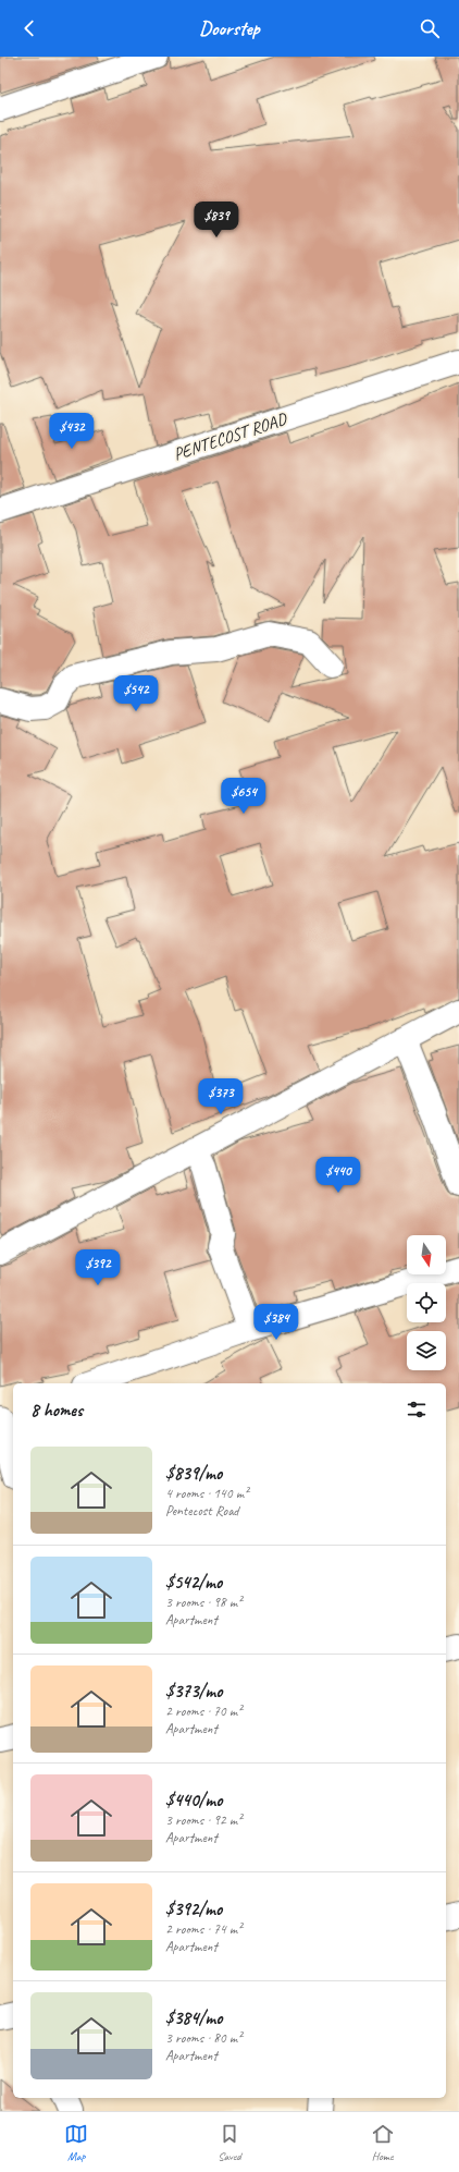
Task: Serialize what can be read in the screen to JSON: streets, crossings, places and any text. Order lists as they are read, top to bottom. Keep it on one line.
{"streets":{"street":["PENTECOST ROAD"]},"north":"bottom","page":{"header":"Doorstep","price":["$839","$432","$542","$654","$373","$440","$392","$384"],"heading":"8 homes","list":[{"name":"$839/mo","note":"4 rooms · 140 m² · Pentecost Road"},{"name":"$542/mo","note":"3 rooms · 98 m² · Apartment"},{"name":"$373/mo","note":"2 rooms · 70 m² · Apartment"},{"name":"$440/mo","note":"3 rooms · 92 m² · Apartment"},{"name":"$392/mo","note":"2 rooms · 74 m² · Apartment"},{"name":"$384/mo","note":"3 rooms · 80 m² · Apartment"}],"tabs":["Map","Saved","Home"]}}
